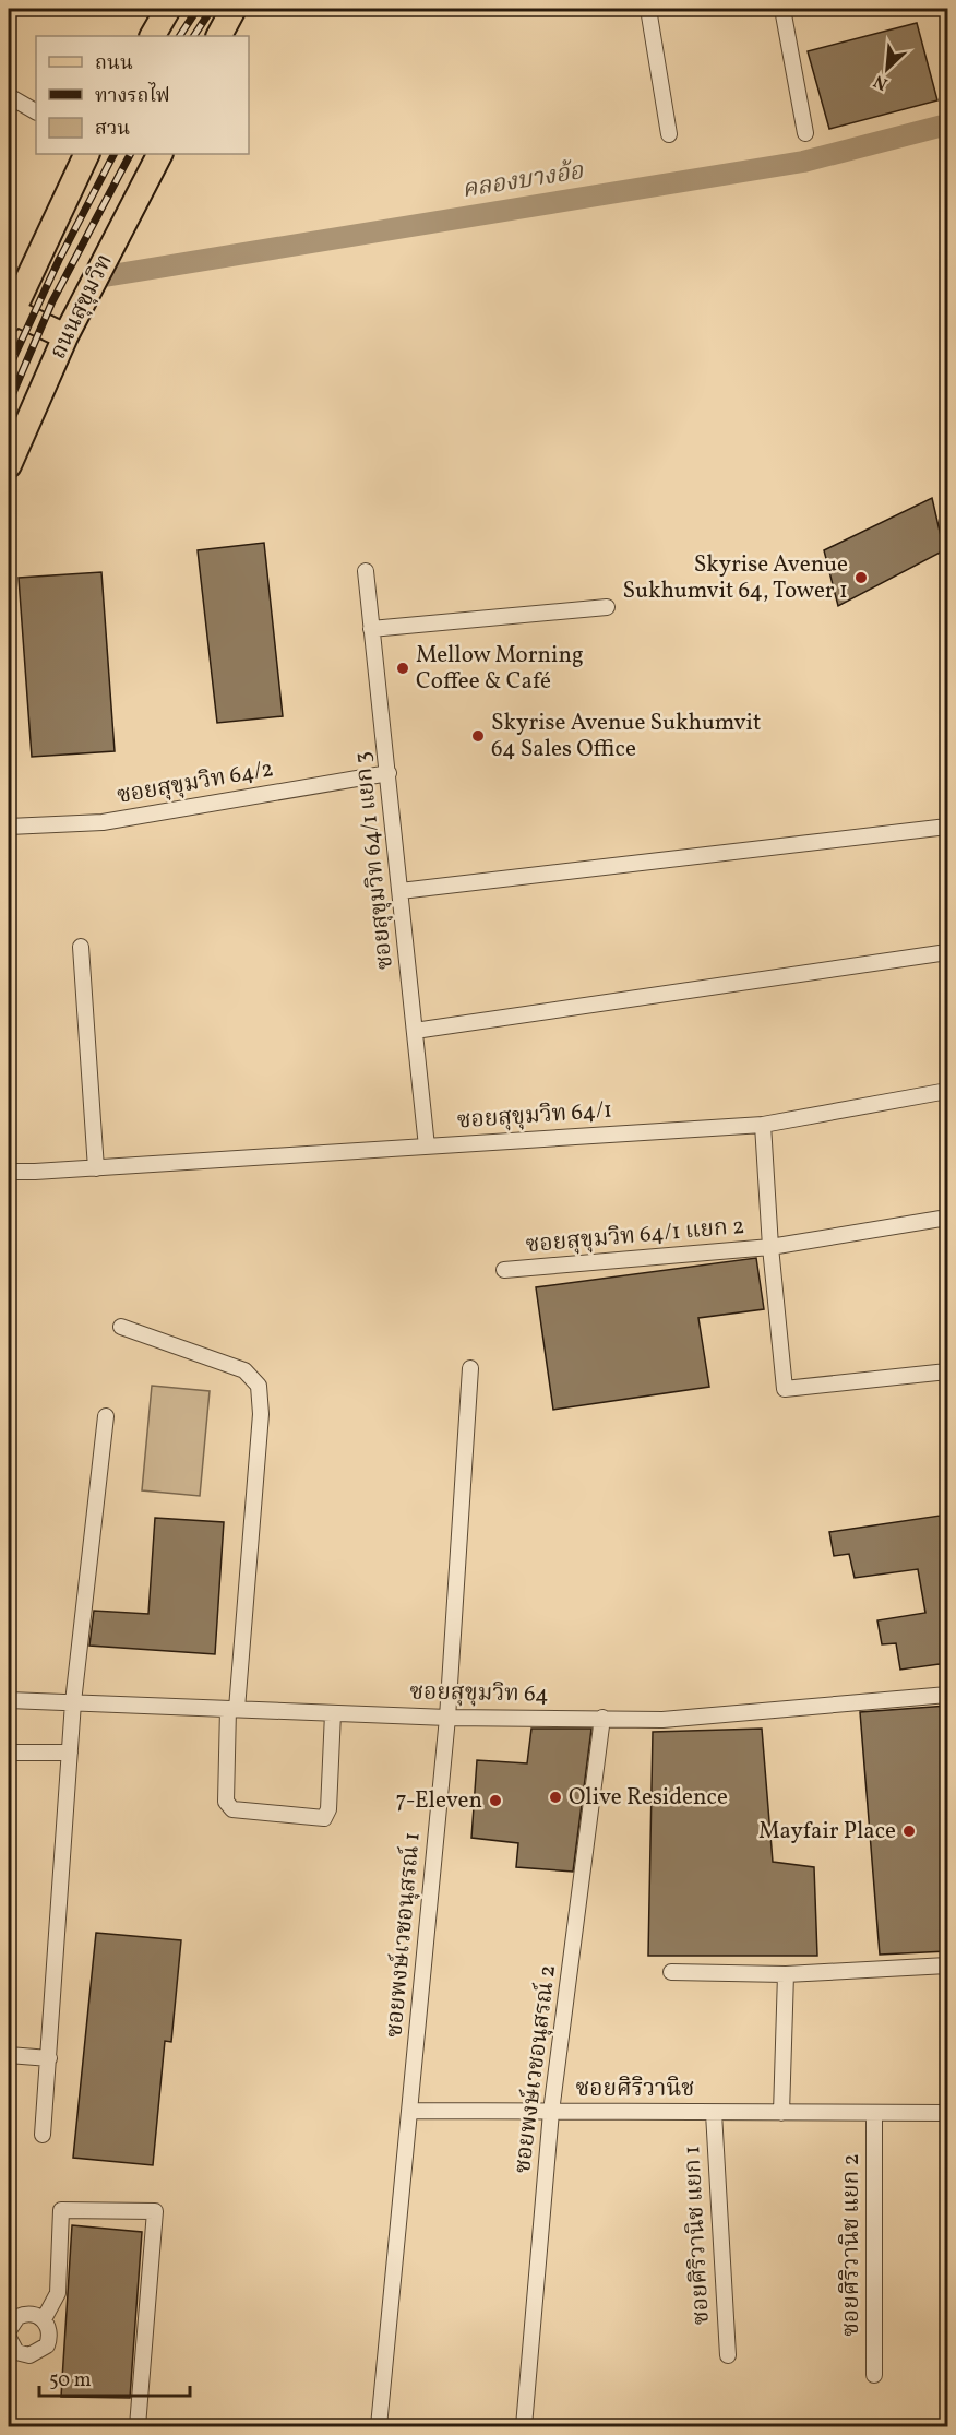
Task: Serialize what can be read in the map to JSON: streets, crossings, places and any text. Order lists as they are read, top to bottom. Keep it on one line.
{"streets":{"main road":["ถนนสุขุมวิท"],"street":["ซอยสุขุมวิท 64/2","ซอยสุขุมวิท 64/1 แยก 3","ซอยสุขุมวิท 64/1","ซอยสุขุมวิท 64/1 แยก 2","ซอยสุขุมวิท 64","ซอยพงษ์เวชอนุสรณ์ 1","ซอยพงษ์เวชอนุสรณ์ 2","ซอยศิริวานิช","ซอยศิริวานิช แยก 1","ซอยศิริวานิช แยก 2"]},"crossings":[["ซอยสุขุมวิท 64/2","ซอยสุขุมวิท 64/1 แยก 3"],["ซอยสุขุมวิท 64/1 แยก 3","ซอยสุขุมวิท 64/1"],["ซอยสุขุมวิท 64","ซอยพงษ์เวชอนุสรณ์ 1"],["ซอยสุขุมวิท 64","ซอยพงษ์เวชอนุสรณ์ 2"],["ซอยพงษ์เวชอนุสรณ์ 1","ซอยศิริวานิช"],["ซอยพงษ์เวชอนุสรณ์ 2","ซอยศิริวานิช"],["ซอยศิริวานิช","ซอยศิริวานิช แยก 1"],["ซอยศิริวานิช","ซอยศิริวานิช แยก 2"]],"water":["คลองบางอ้อ"],"places":["Skyrise Avenue Sukhumvit 64, Tower 1","Mellow Morning Coffee & Café","Skyrise Avenue Sukhumvit 64 Sales Office","Olive Residence","7-Eleven","Mayfair Place"],"legend":["ถนน","ทางรถไฟ","สวน"],"scale_bar":"50 m","north":"bottom left"}
